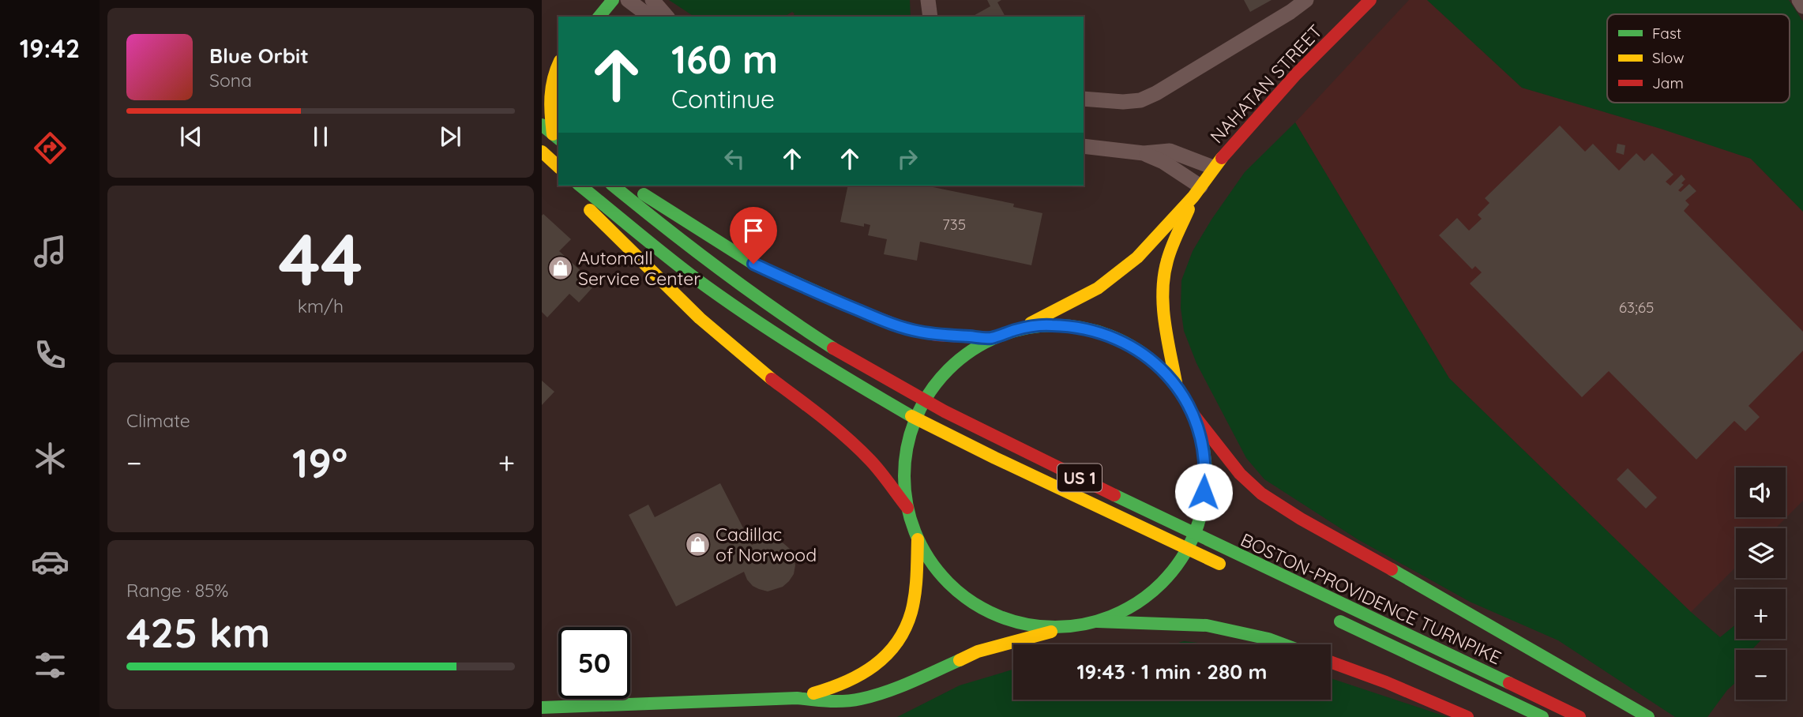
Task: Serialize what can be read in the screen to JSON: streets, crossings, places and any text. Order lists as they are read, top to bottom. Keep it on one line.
{"streets":{"main road":["NAHATAN STREET","US 1","BOSTON-PROVIDENCE TURNPIKE"]},"places":{"shop":["Automall Service Center","Cadillac of Norwood"]},"house_numbers":["735","63;65"],"legend":["Fast","Slow","Jam"],"page":{"tabs":"19:42","turn":["160 m","Continue"],"song":["Blue Orbit","Sona"],"tile":[["44","km/h"],"Climate",["Range · 85%","425 km"]],"heat":["−","19°","+"],"map_buttons":["+","−"],"limit":"50","trip":"19:43 · 1 min · 280 m"}}
